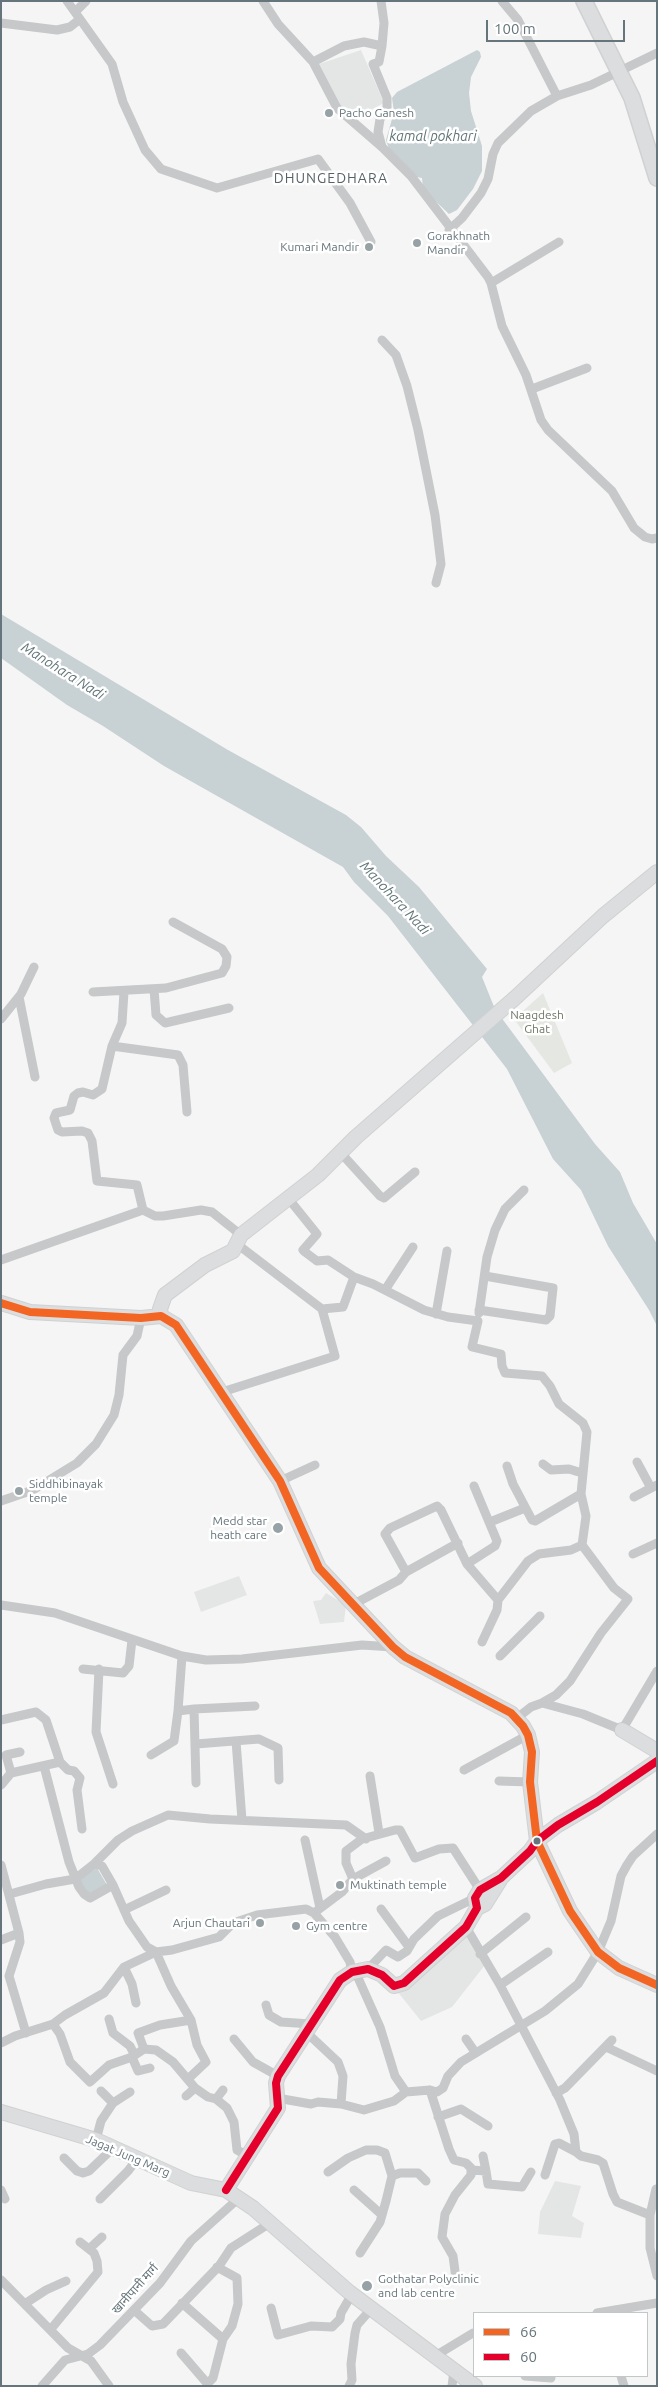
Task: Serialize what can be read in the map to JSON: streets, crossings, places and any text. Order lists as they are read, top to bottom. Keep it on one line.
{"streets":{"street":["Jagat Jung Marg","खानीपानी मार्ग"]},"districts":["DHUNGEDHARA"],"water":["kamal pokhari","Manohara Nadi"],"parks":["Naagdesh Ghat"],"places":["Pacho Ganesh","Gorakhnath Mandir","Kumari Mandir","Siddhibinayak temple","Medd star heath care","Muktinath temple","Arjun Chautari","Gym centre","Gothatar Polyclinic and lab centre"],"lines":["transit line 66","transit line 60"],"legend":["66","60"],"scale_bar":"100 m"}
